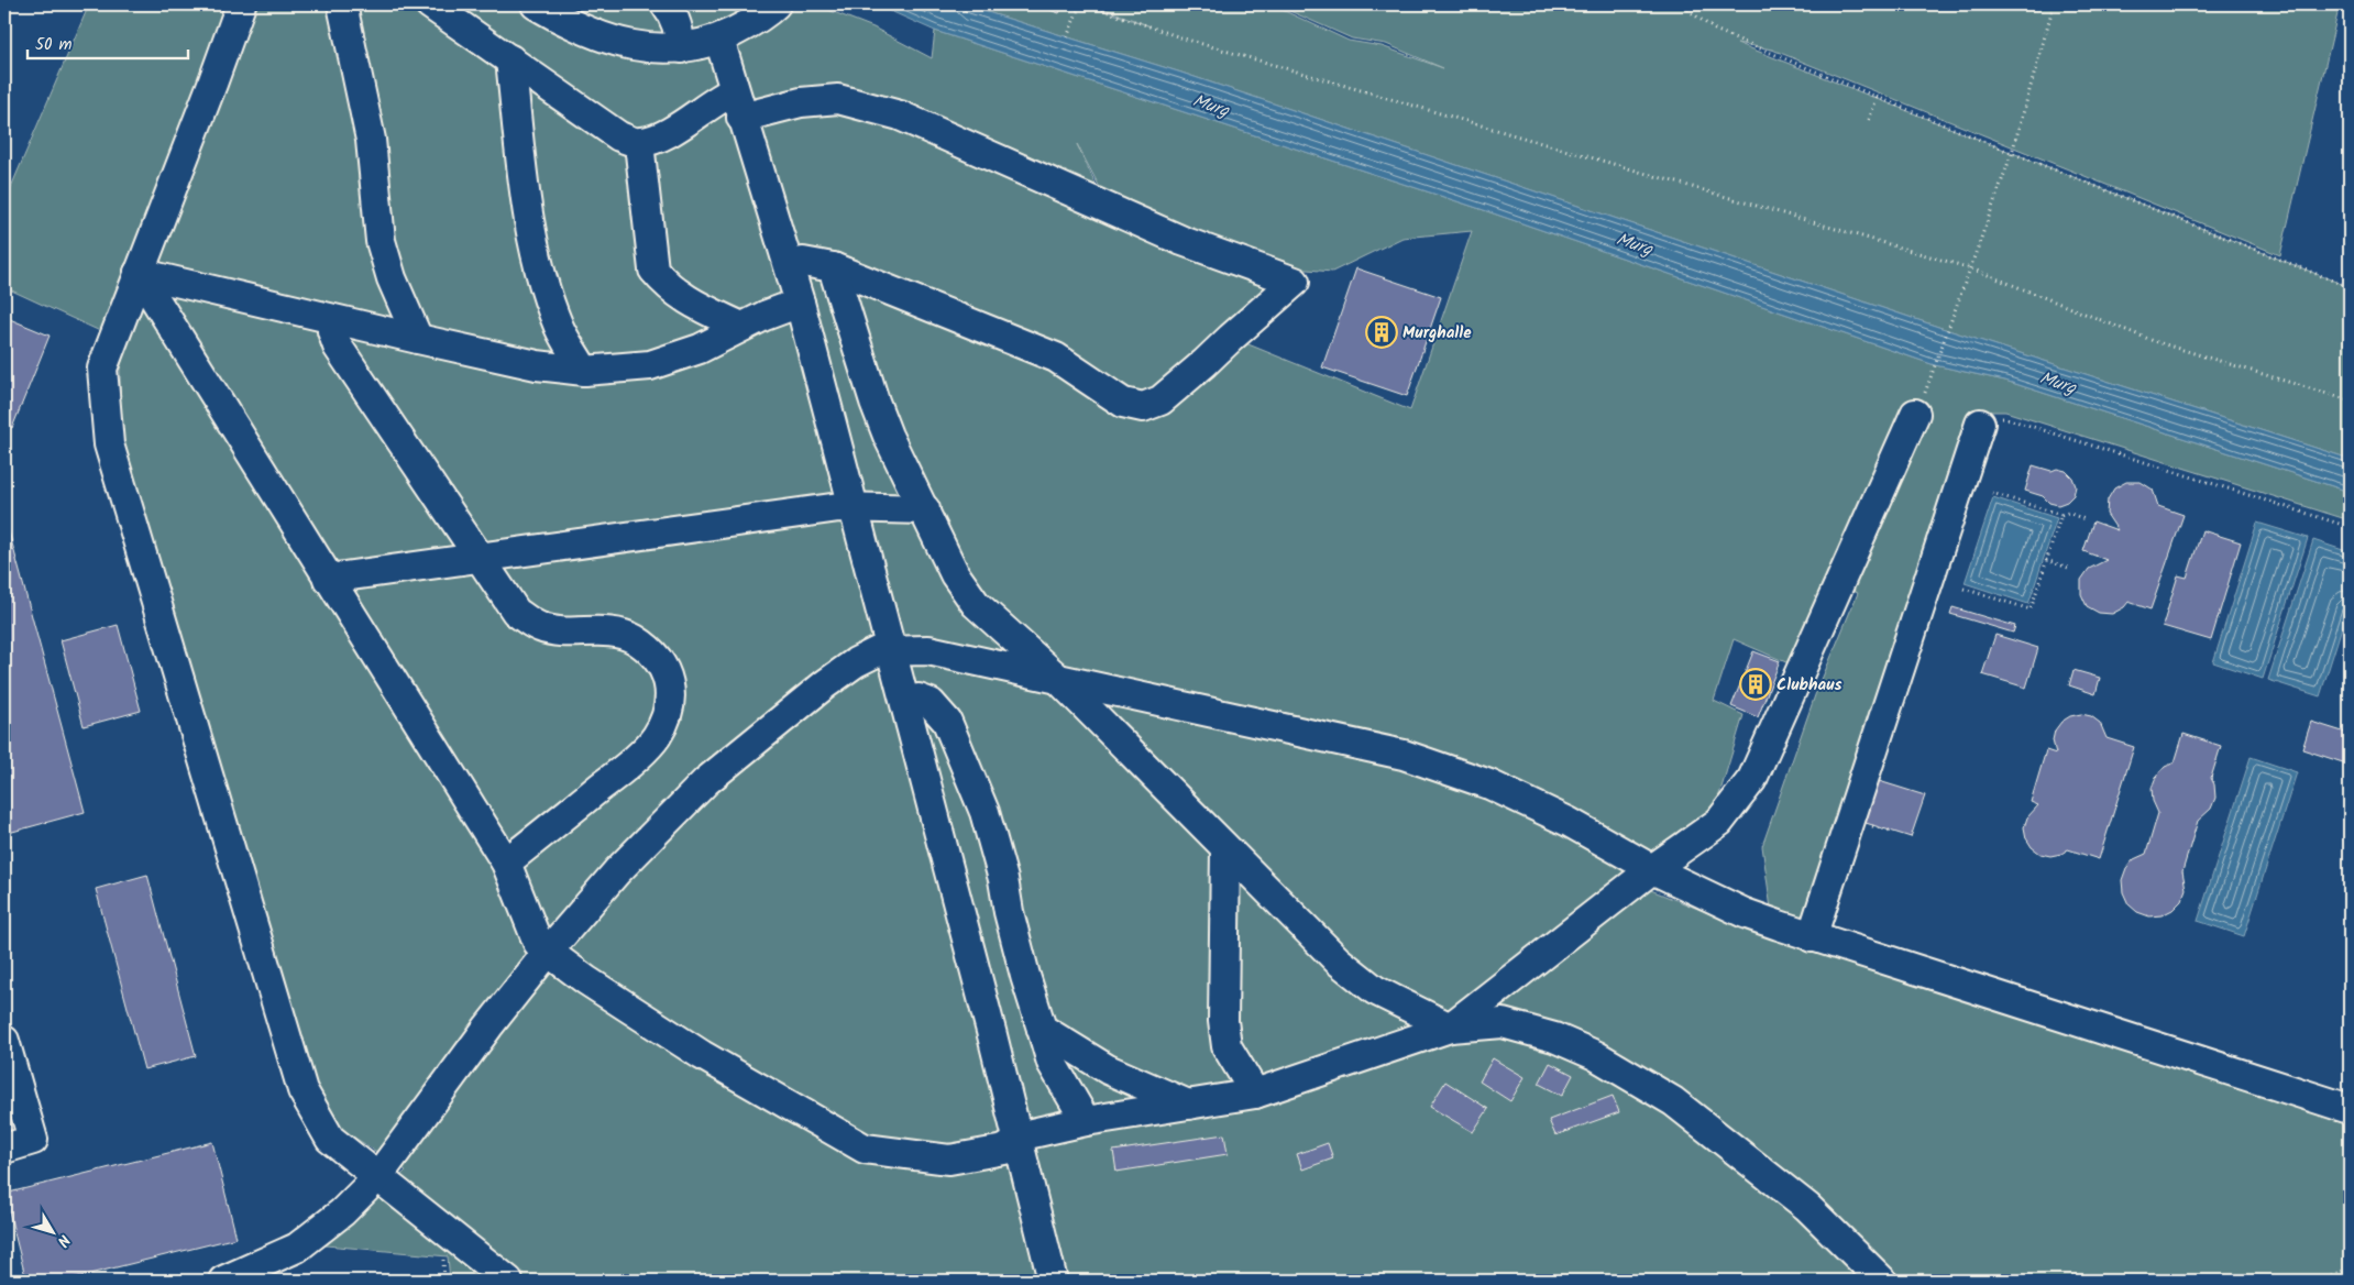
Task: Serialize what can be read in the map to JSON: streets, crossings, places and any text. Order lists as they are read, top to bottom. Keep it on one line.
{"water":["Murg"],"places":{"building":["Murghalle","Clubhaus"]},"scale_bar":"50 m","north":"bottom right"}
